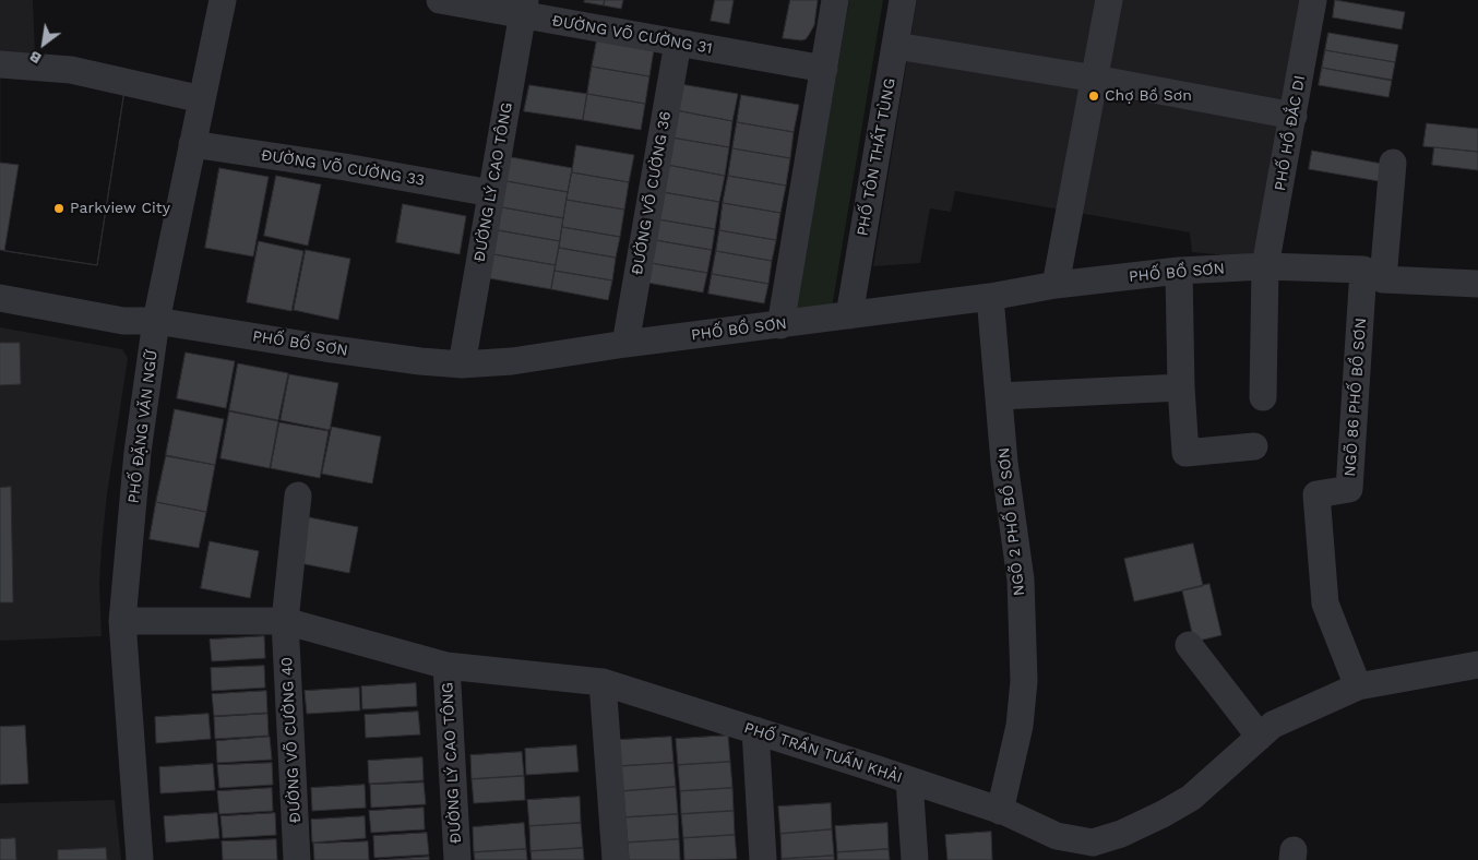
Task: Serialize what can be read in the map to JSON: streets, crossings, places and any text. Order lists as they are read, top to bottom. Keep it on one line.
{"streets":{"street":["ĐƯỜNG VÕ CƯỜNG 31","PHỐ HỒ ĐẮC DI","PHỐ TÔN THẤT TÙNG","ĐƯỜNG VÕ CƯỜNG 33","ĐƯỜNG LÝ CAO TÔNG","ĐƯỜNG VÕ CƯỜNG 36","PHỐ BỒ SƠN","NGÕ 86 PHỐ BỒ SƠN","PHỐ ĐẶNG VĂN NGỮ","NGÕ 2 PHỐ BỒ SƠN","ĐƯỜNG VÕ CƯỜNG 40","PHỐ TRẦN TUẤN KHẢI"]},"crossings":[["ĐƯỜNG VÕ CƯỜNG 31","ĐƯỜNG LÝ CAO TÔNG"],["ĐƯỜNG VÕ CƯỜNG 31","ĐƯỜNG VÕ CƯỜNG 36"],["PHỐ HỒ ĐẮC DI","PHỐ BỒ SƠN"],["PHỐ TÔN THẤT TÙNG","PHỐ BỒ SƠN"],["ĐƯỜNG VÕ CƯỜNG 33","ĐƯỜNG LÝ CAO TÔNG"],["ĐƯỜNG VÕ CƯỜNG 33","PHỐ ĐẶNG VĂN NGỮ"],["ĐƯỜNG LÝ CAO TÔNG","PHỐ BỒ SƠN"],["ĐƯỜNG LÝ CAO TÔNG","PHỐ TRẦN TUẤN KHẢI"],["ĐƯỜNG VÕ CƯỜNG 36","PHỐ BỒ SƠN"],["PHỐ BỒ SƠN","NGÕ 86 PHỐ BỒ SƠN"],["PHỐ BỒ SƠN","PHỐ ĐẶNG VĂN NGỮ"],["PHỐ BỒ SƠN","NGÕ 2 PHỐ BỒ SƠN"],["NGÕ 86 PHỐ BỒ SƠN","PHỐ TRẦN TUẤN KHẢI"],["PHỐ ĐẶNG VĂN NGỮ","PHỐ TRẦN TUẤN KHẢI"],["NGÕ 2 PHỐ BỒ SƠN","PHỐ TRẦN TUẤN KHẢI"],["ĐƯỜNG VÕ CƯỜNG 40","PHỐ TRẦN TUẤN KHẢI"]],"places":["Chợ Bồ Sơn","Parkview City"],"north":"bottom left"}
